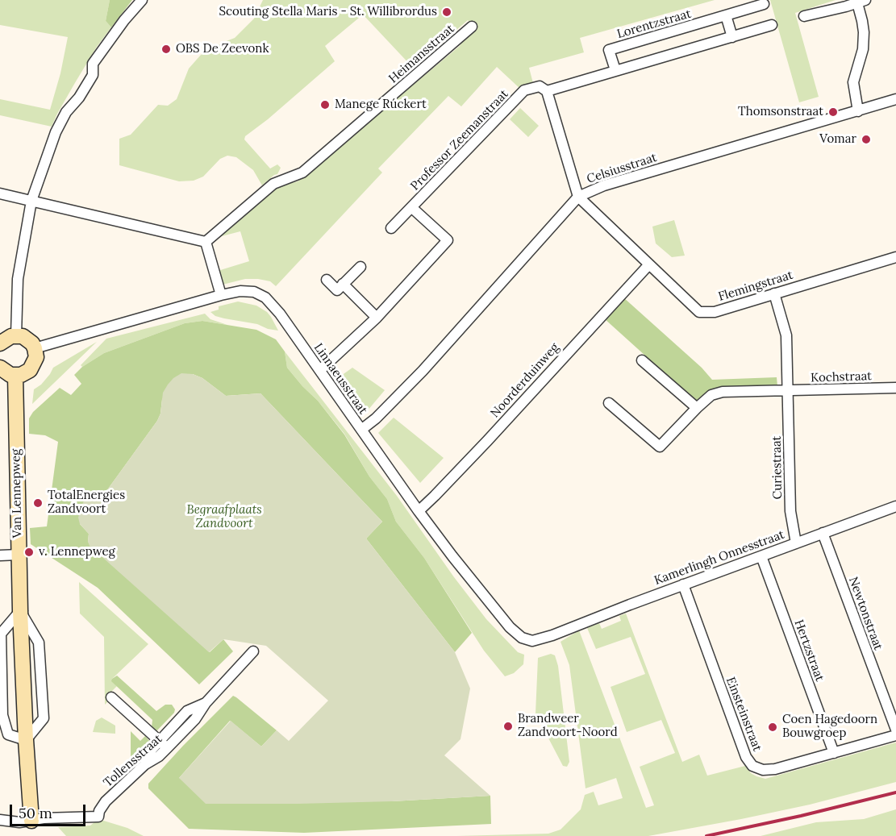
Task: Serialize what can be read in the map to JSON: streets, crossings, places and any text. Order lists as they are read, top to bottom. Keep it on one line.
{"streets":{"main road":["Van Lennepweg"],"street":["Lorentzstraat","Heimansstraat","Professor Zeemanstraat","Celsiusstraat","Flemingstraat","Kochstraat","Linnaeusstraat","Noorderduinweg","Curiestraat","Kamerlingh Onnesstraat","Newtonstraat","Hertzstraat","Einsteinstraat","Tollensstraat"]},"crossings":[["Professor Zeemanstraat","Linnaeusstraat"],["Celsiusstraat","Flemingstraat"],["Celsiusstraat","Linnaeusstraat"],["Flemingstraat","Noorderduinweg"],["Flemingstraat","Curiestraat"],["Kochstraat","Curiestraat"],["Linnaeusstraat","Noorderduinweg"],["Linnaeusstraat","Kamerlingh Onnesstraat"],["Curiestraat","Kamerlingh Onnesstraat"],["Van Lennepweg","Tollensstraat"],["Kamerlingh Onnesstraat","Newtonstraat"],["Kamerlingh Onnesstraat","Hertzstraat"],["Kamerlingh Onnesstraat","Einsteinstraat"],["Hertzstraat","Einsteinstraat"]],"parks":["Begraafplaats Zandvoort"],"places":["Scouting Stella Maris - St. Willibrordus","OBS De Zeevonk","Manege Rúckert","Thomsonstraat","Vomar","TotalEnergies Zandvoort","v. Lennepweg","Brandweer Zandvoort-Noord","Coen Hagedoorn Bouwgroep"],"scale_bar":"50 m"}
